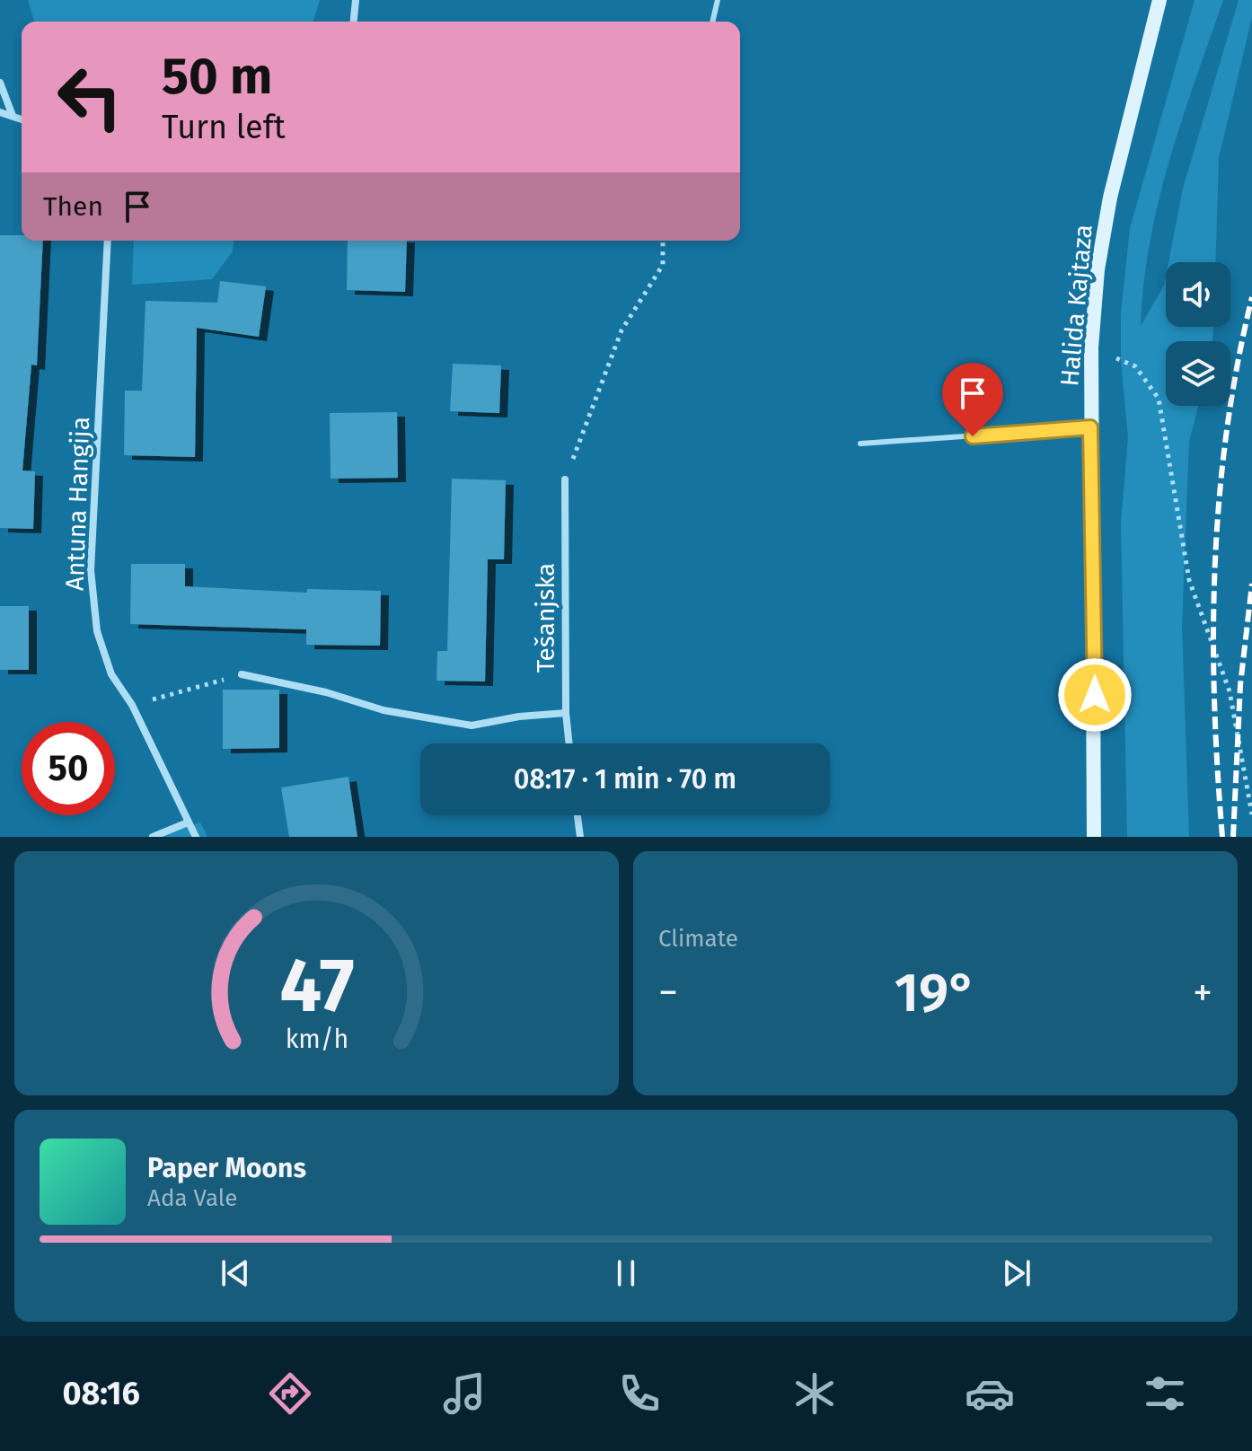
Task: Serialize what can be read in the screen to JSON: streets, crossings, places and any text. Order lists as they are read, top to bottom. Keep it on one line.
{"streets":{"main road":["Halida Kajtaza"],"street":["Antuna Hangija","Tešanjska"]},"page":{"turn":["50 m","Turn left"],"then":"Then","limit":"50","trip":"08:17 · 1 min · 70 m","tile":"Climate","heat":["−","19°","+"],"song":["Paper Moons","Ada Vale"],"tabs":"08:16","gauge":["47","km/h"]}}
